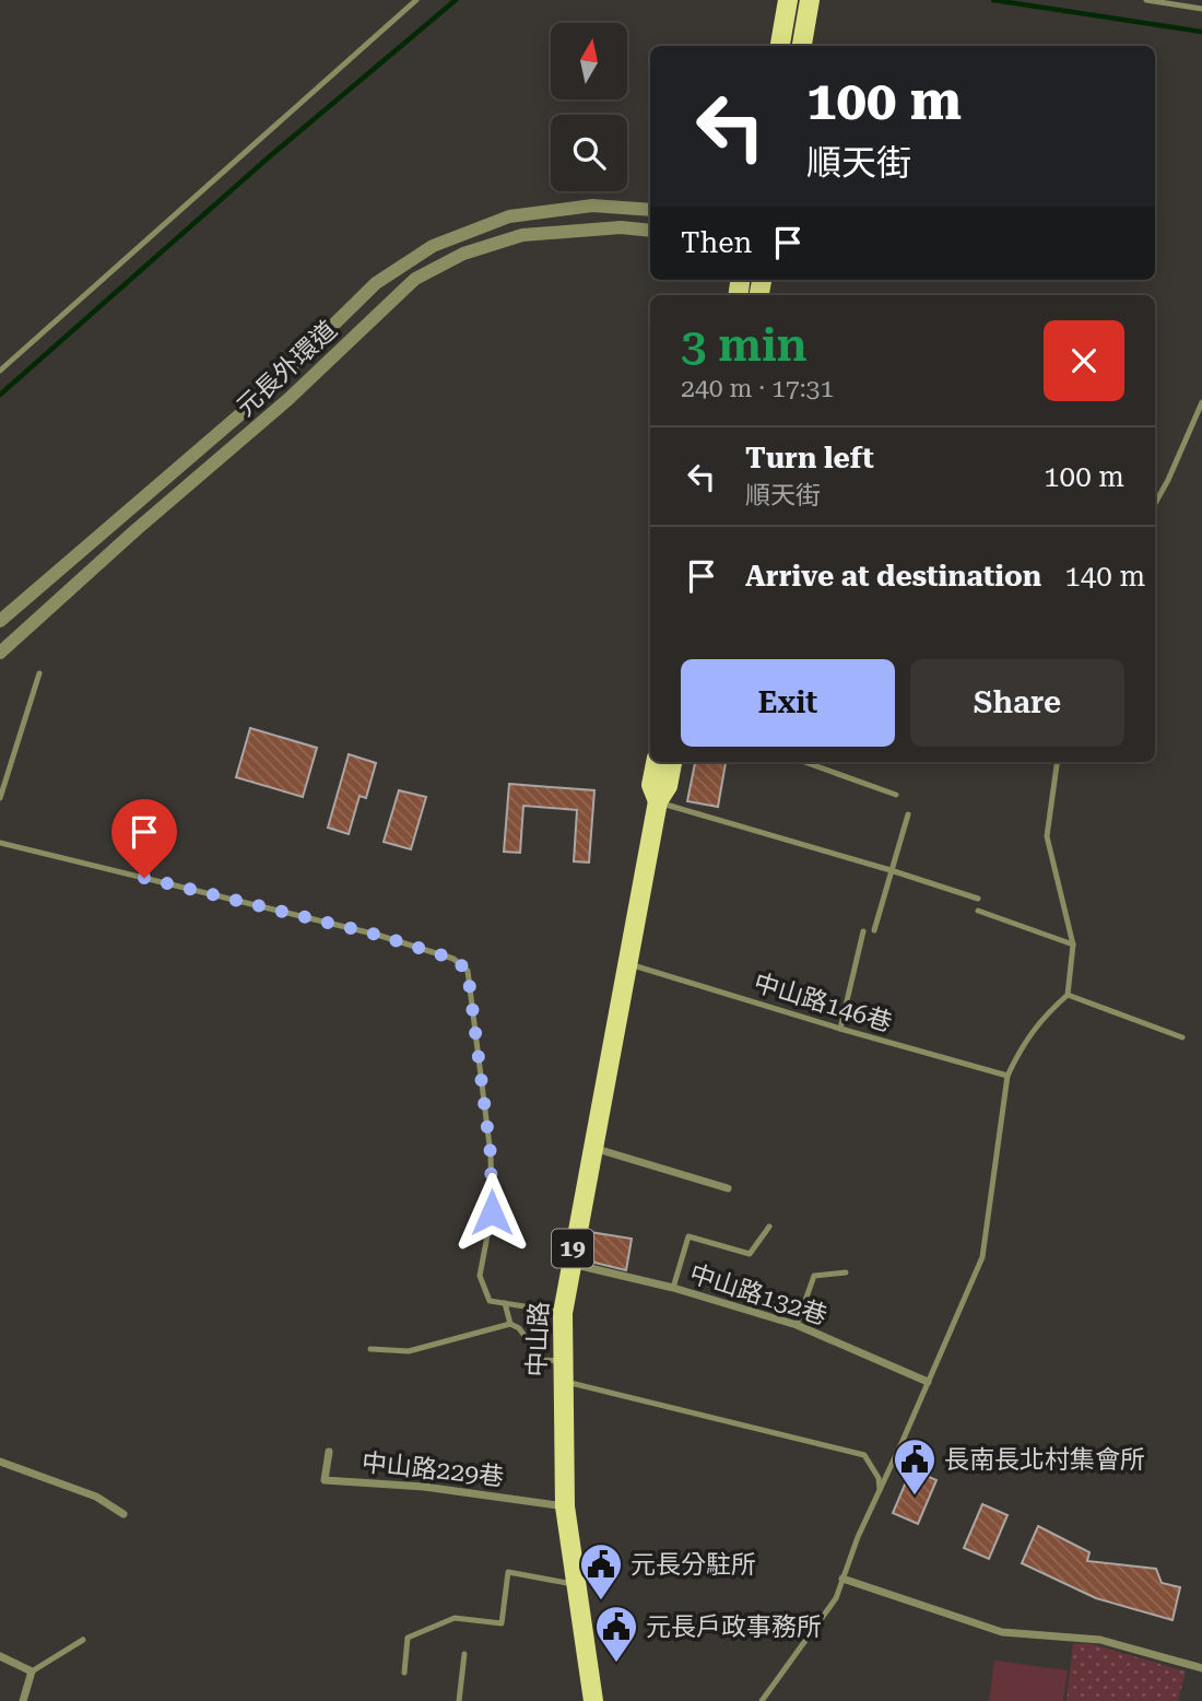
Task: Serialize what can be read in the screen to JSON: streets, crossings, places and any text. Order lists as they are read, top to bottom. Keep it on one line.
{"streets":{"main road":["19","中山路"],"street":["元長外環道","中山路132巷","中山路229巷"],"lane":["中山路146巷"]},"crossings":[["中山路146巷","中山路"],["中山路132巷","中山路"],["中山路","中山路229巷"]],"places":{"public building":["長南長北村集會所","元長分駐所","元長戶政事務所"]},"north":"top","page":{"turn":["100 m","順天街"],"then":"Then","heading":["3 min","240 m · 17:31"],"list":[{"name":"Turn left","note":"順天街","value":"100 m"},{"name":"Arrive at destination","value":"140 m"}],"buttons":["Exit","Share"]}}
